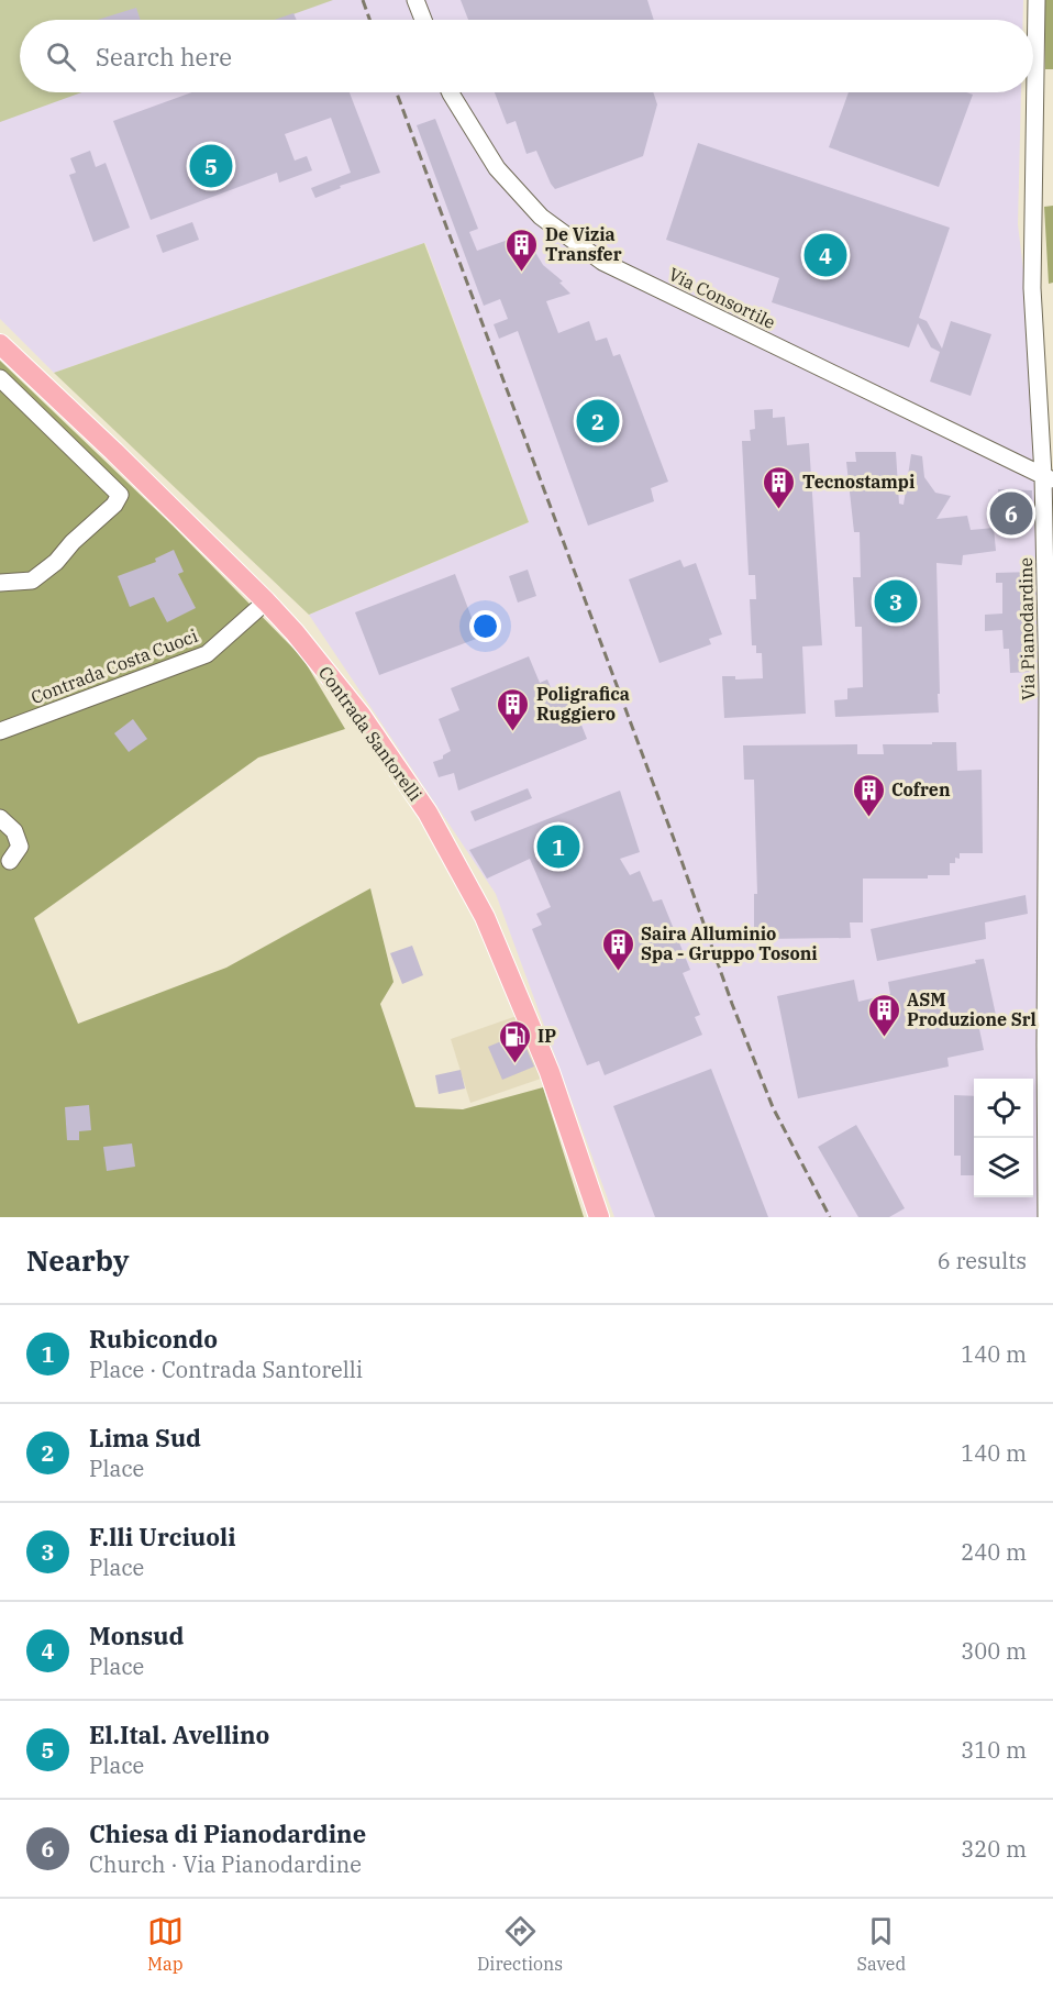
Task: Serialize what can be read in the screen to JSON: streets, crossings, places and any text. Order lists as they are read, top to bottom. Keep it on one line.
{"streets":{"main road":["Contrada Santorelli"],"street":["Via Consortile","Via Pianodardine","Contrada Costa Cuoci"]},"crossings":[["Via Consortile","Via Pianodardine"],["Contrada Costa Cuoci","Contrada Santorelli"]],"places":{"building":["De Vizia Transfer","Tecnostampi","Poligrafica Ruggiero","Cofren","Saira Alluminio Spa - Gruppo Tosoni","ASM Produzione Srl"],"fuel station":["IP"]},"page":{"search":"Search here","pins":["5","4","2","6","3","1"],"heading":["Nearby","6 results"],"list":[{"mark":"1","name":"Rubicondo","note":"Place · Contrada Santorelli","value":"140 m"},{"mark":"2","name":"Lima Sud","note":"Place","value":"140 m"},{"mark":"3","name":"F.lli Urciuoli","note":"Place","value":"240 m"},{"mark":"4","name":"Monsud","note":"Place","value":"300 m"},{"mark":"5","name":"El.Ital. Avellino","note":"Place","value":"310 m"},{"mark":"6","name":"Chiesa di Pianodardine","note":"Church · Via Pianodardine","value":"320 m"}],"nav":["Map","Directions","Saved"]}}
